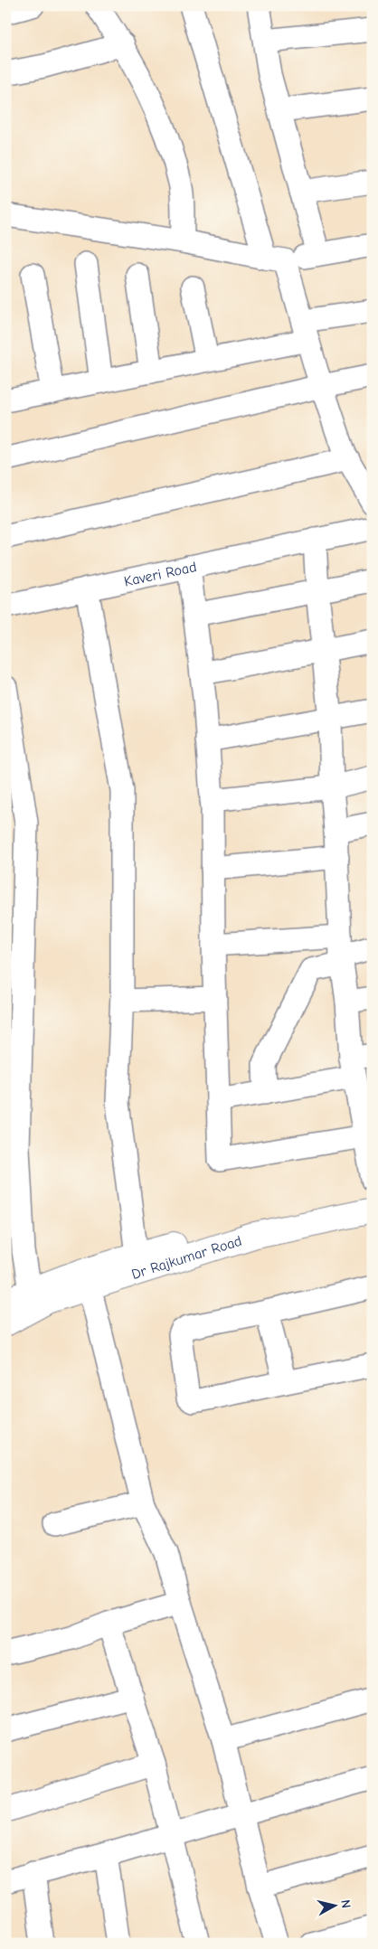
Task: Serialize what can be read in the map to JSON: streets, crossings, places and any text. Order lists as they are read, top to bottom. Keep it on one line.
{"streets":{"main road":["Dr Rajkumar Road"],"street":["Kaveri Road"]},"north":"right"}
